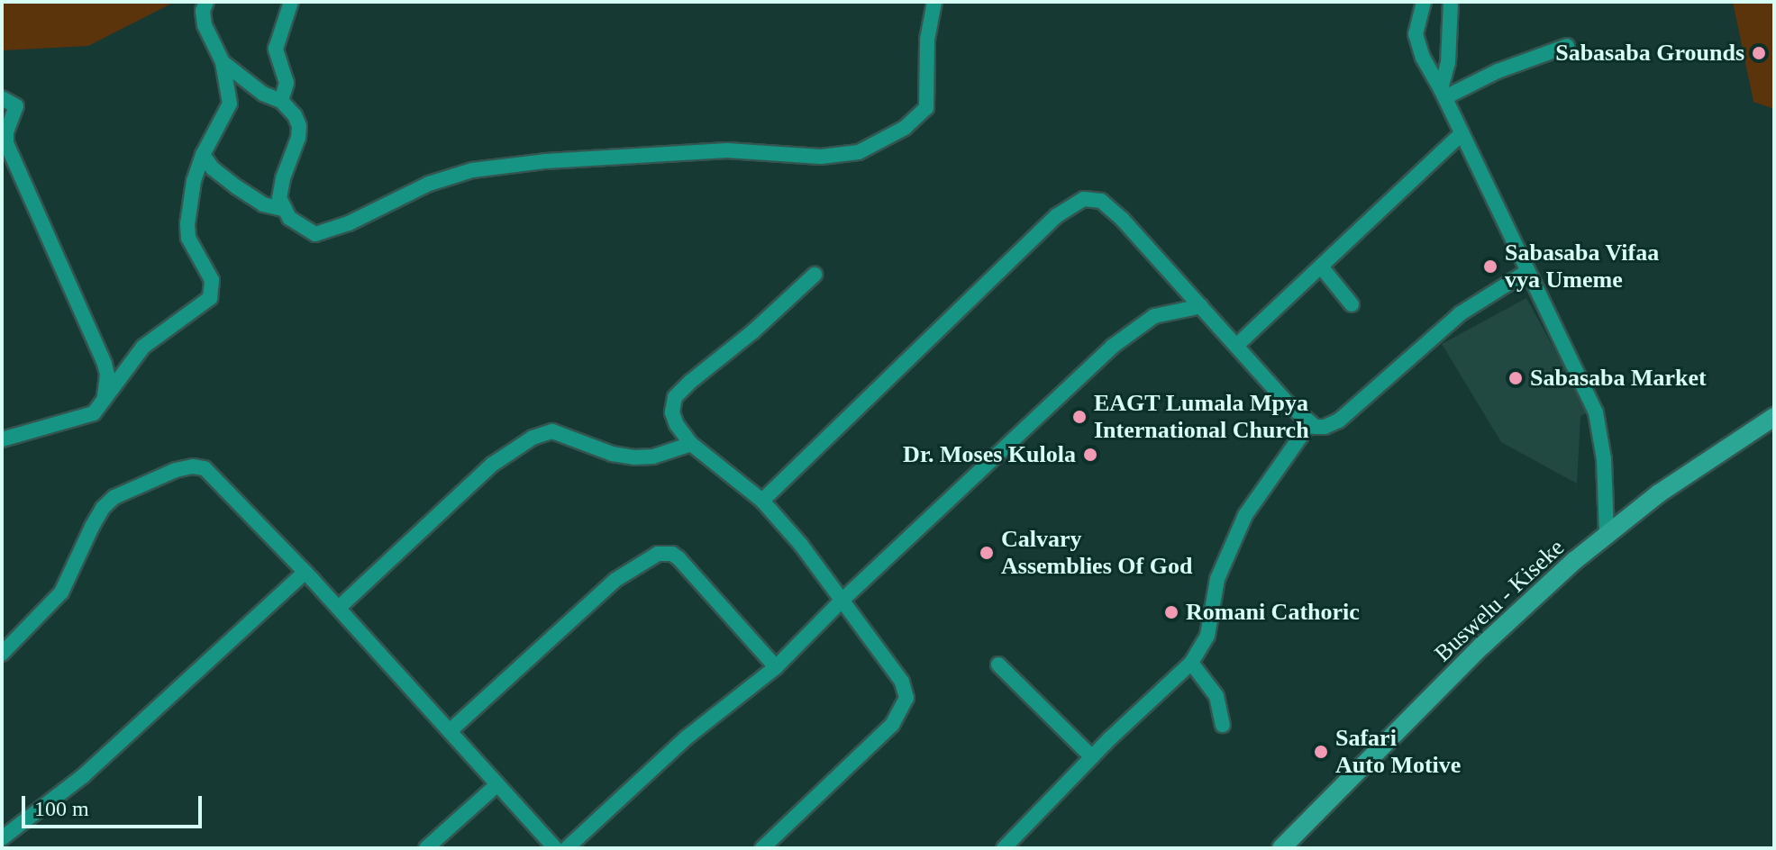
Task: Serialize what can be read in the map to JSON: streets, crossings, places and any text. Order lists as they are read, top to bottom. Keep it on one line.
{"streets":{"main road":["Buswelu - Kiseke"]},"places":["Sabasaba Grounds","Sabasaba Vifaa vya Umeme","Sabasaba Market","EAGT Lumala Mpya International Church","Dr. Moses Kulola","Calvary Assemblies Of God","Romani Cathoric","Safari Auto Motive"],"scale_bar":"100 m"}
